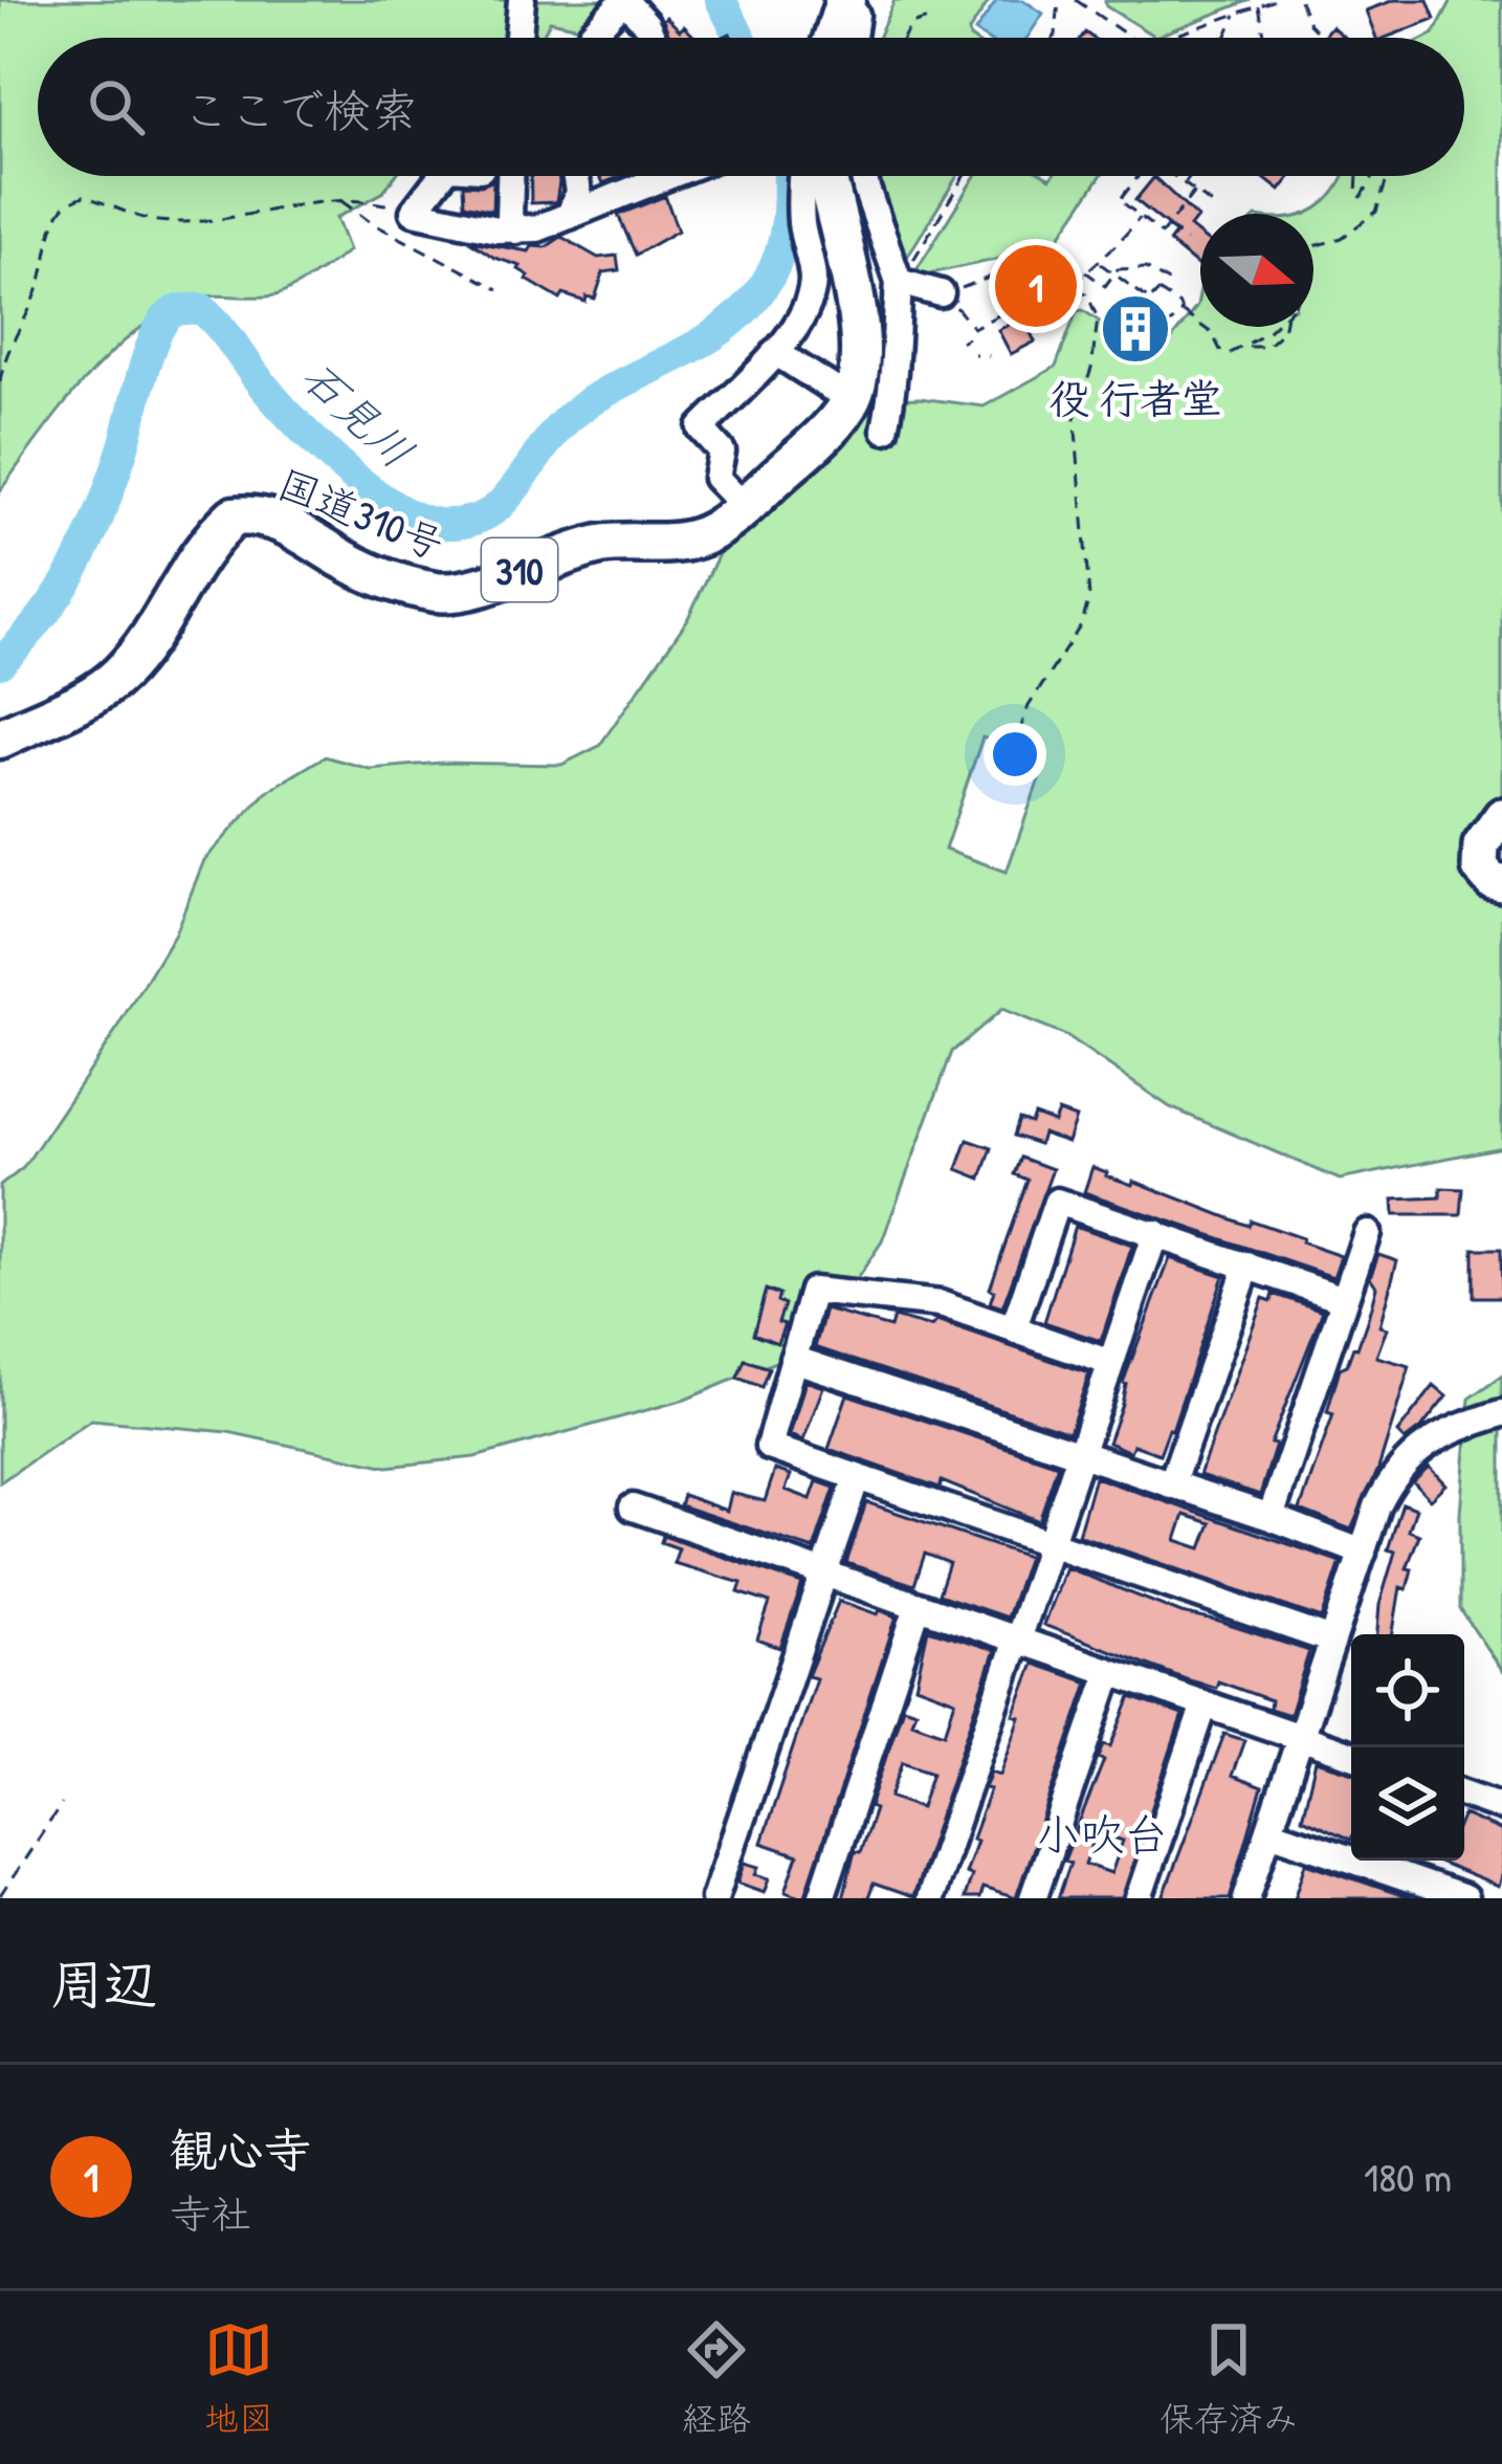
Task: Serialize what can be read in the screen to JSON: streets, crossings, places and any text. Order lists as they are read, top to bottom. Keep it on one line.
{"streets":{"highway":["国道310号","310"]},"districts":["小吹台"],"water":["石見川"],"places":{"building":["役 行者堂"]},"north":"right","page":{"search":"ここで検索","pins":"1","heading":"周辺","list":[{"mark":"1","name":"観心寺","note":"寺社","value":"180 m"}],"nav":["地図","経路","保存済み"]}}
